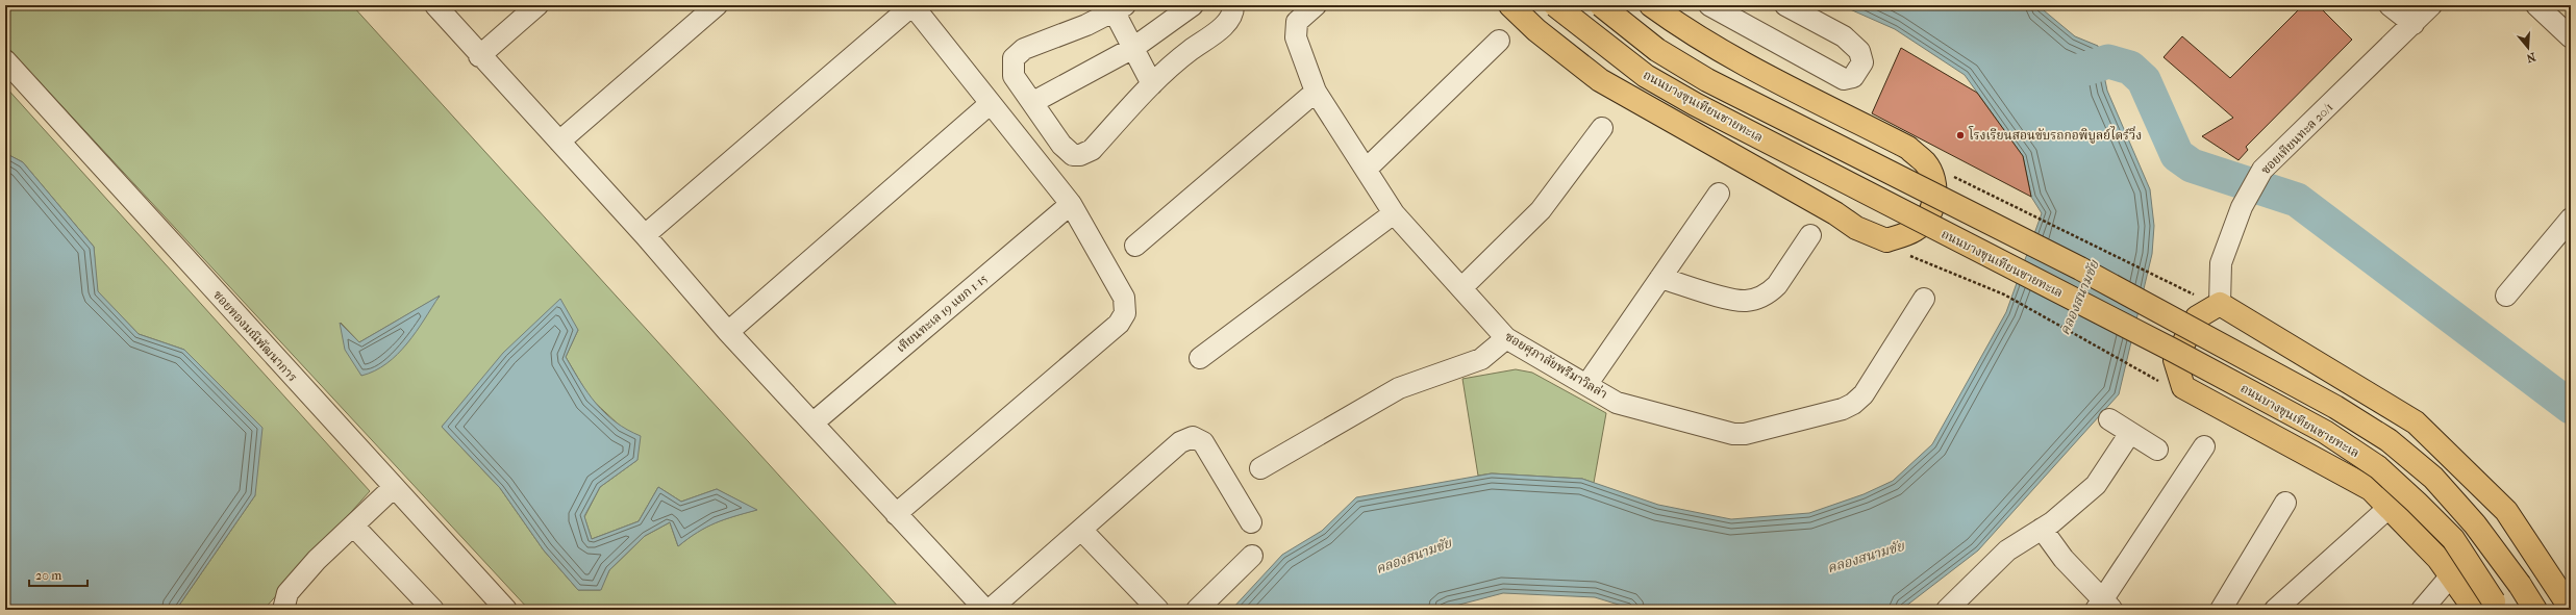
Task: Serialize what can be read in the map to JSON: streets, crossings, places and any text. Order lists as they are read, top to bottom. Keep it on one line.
{"streets":{"main road":["ถนนบางขุนเทียนชายทะเล"],"street":["ซอยเทียนทะล 20/1","เทียนทะเล 19 แยก 1-15","ซอยทองมณีพัฒนาการ","ซอยศุภาลัยพรีมาวิลล่า"]},"water":["คลองสนามชัย"],"places":["โรงเรียนสอนขับรถกอพิบูลย์ไดร์วิ่ง"],"scale_bar":"20 m","north":"bottom"}
